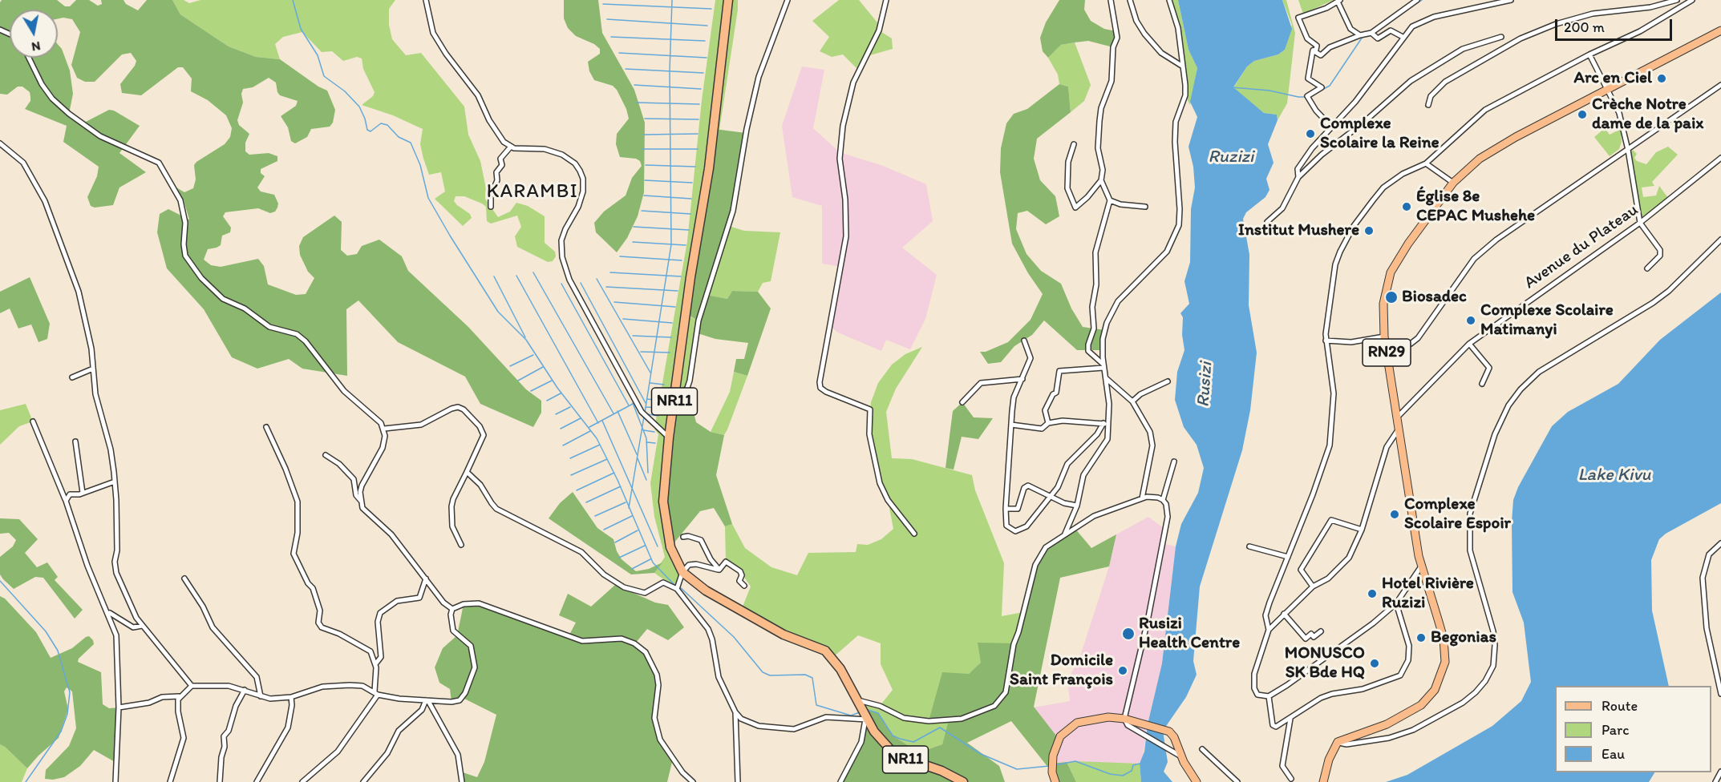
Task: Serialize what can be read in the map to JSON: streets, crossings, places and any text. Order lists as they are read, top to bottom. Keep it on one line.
{"streets":{"highway":["NR11"],"main road":["RN29"],"street":["Avenue du Plateau"]},"crossings":[["Avenue du Plateau","RN29"]],"districts":["KARAMBI"],"water":["Ruzizi","Rusizi","Lake Kivu"],"places":["Arc en Ciel","Crèche Notre dame de la paix","Complexe Scolaire la Reine","Église 8e CEPAC Mushehe","Institut Mushere","Biosadec","Complexe Scolaire Matimanyi","Complexe Scolaire Espoir","Hotel Rivière Ruzizi","Rusizi Health Centre","Begonias","MONUSCO SK Bde HQ","Domicile Saint François"],"legend":["Route","Parc","Eau"],"scale_bar":"200 m","north":"bottom"}
